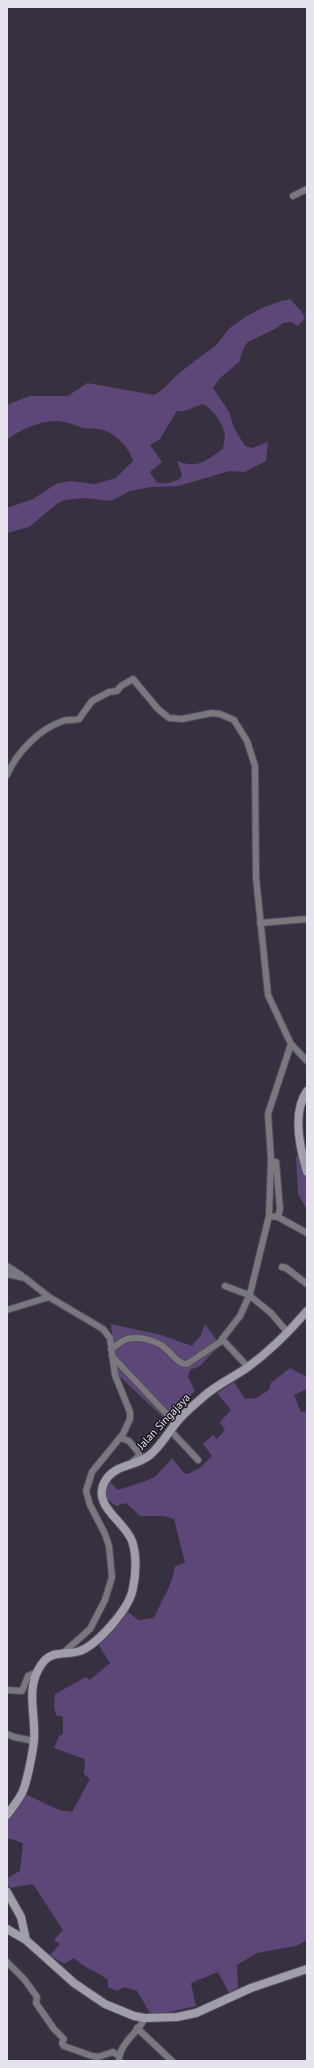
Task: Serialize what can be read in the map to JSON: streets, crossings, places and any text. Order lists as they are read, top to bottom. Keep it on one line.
{"streets":{"street":["Jalan Singajaya"]}}
